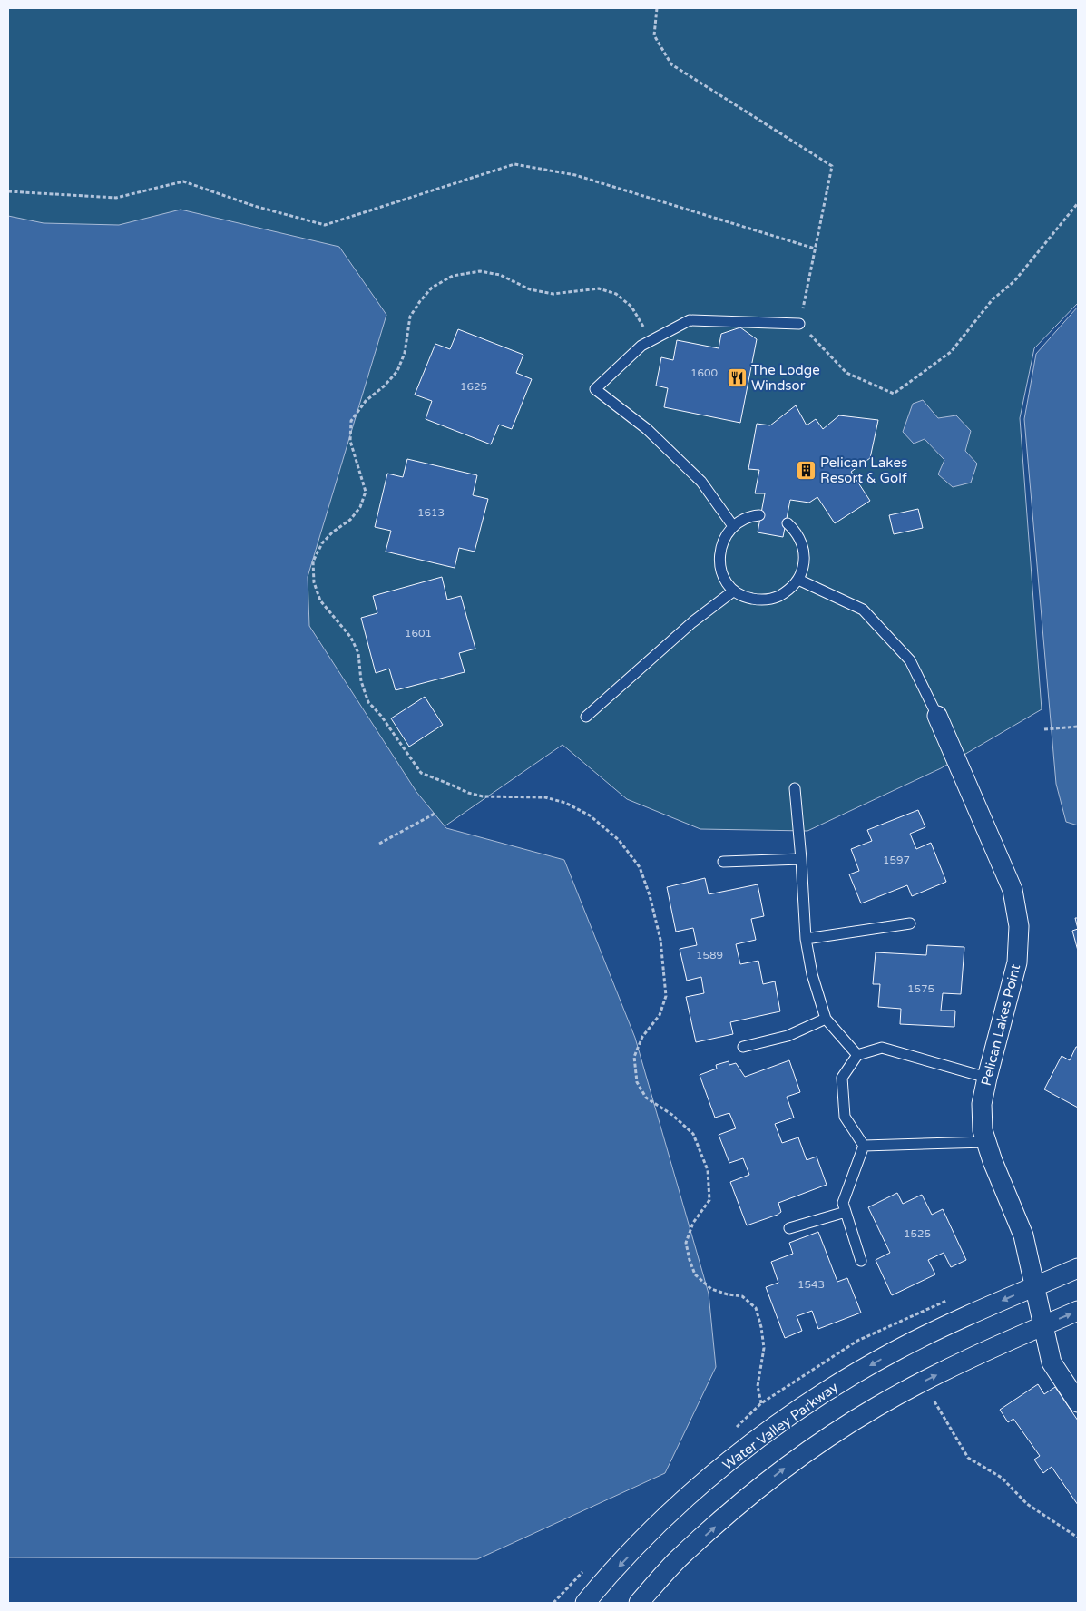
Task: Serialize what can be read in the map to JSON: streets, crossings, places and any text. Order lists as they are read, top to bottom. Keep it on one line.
{"streets":{"street":["Pelican Lakes Point","Water Valley Parkway"]},"crossings":[["Pelican Lakes Point","Water Valley Parkway"]],"places":{"restaurant":["The Lodge Windsor"],"building":["Pelican Lakes Resort & Golf"]},"house_numbers":["1600","1625","1613","1601","1597","1589","1575","1525","1543"]}
